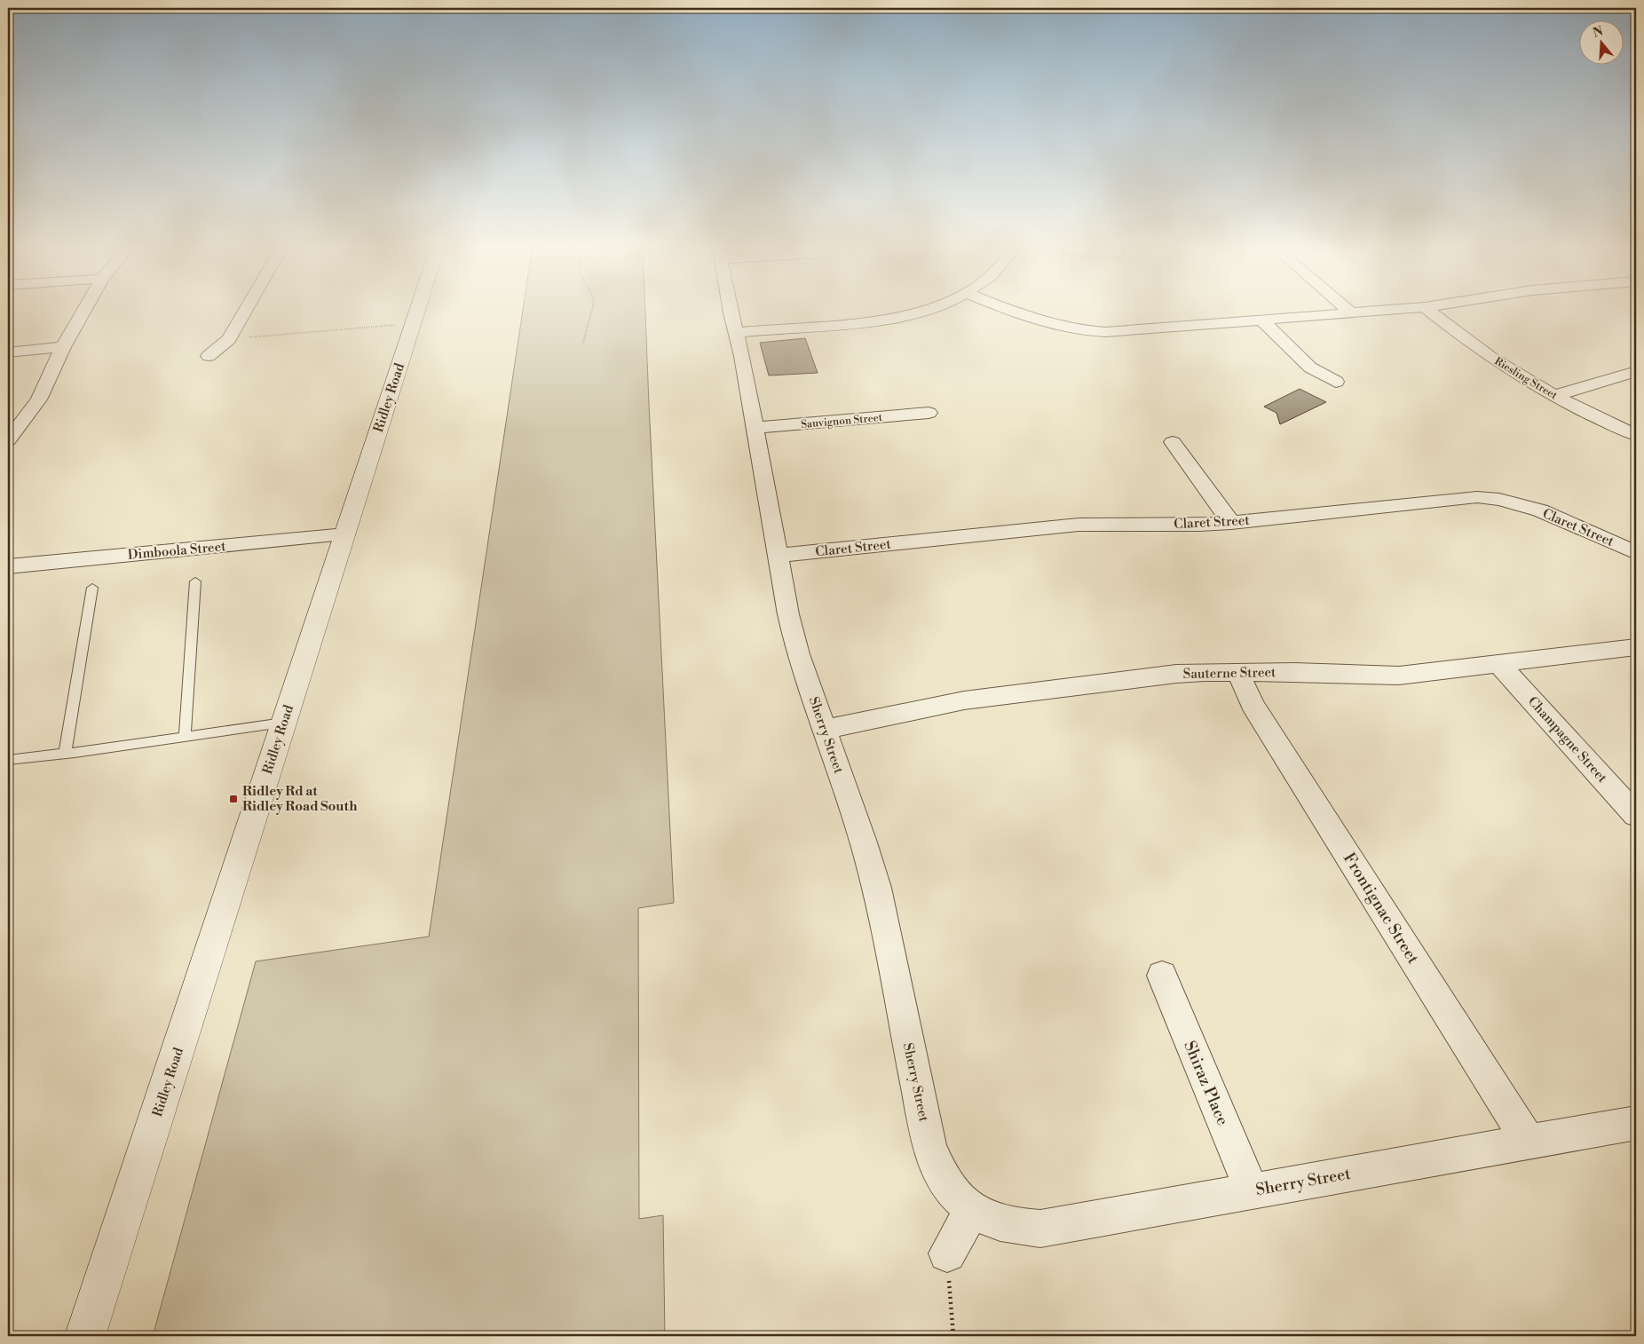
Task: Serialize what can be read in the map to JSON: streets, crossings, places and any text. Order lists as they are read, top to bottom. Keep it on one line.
{"streets":{"street":["Riesling Street","Ridley Road","Sauvignon Street","Claret Street","Dimboola Street","Sauterne Street","Sherry Street","Champagne Street","Frontignac Street","Shiraz Place"]},"crossings":[["Ridley Road","Dimboola Street"],["Sauvignon Street","Sherry Street"],["Claret Street","Sherry Street"],["Sauterne Street","Sherry Street"],["Sauterne Street","Champagne Street"],["Sauterne Street","Frontignac Street"],["Sherry Street","Frontignac Street"],["Sherry Street","Shiraz Place"]],"places":{"transit":["Ridley Rd at Ridley Road South"]},"north":"top"}
